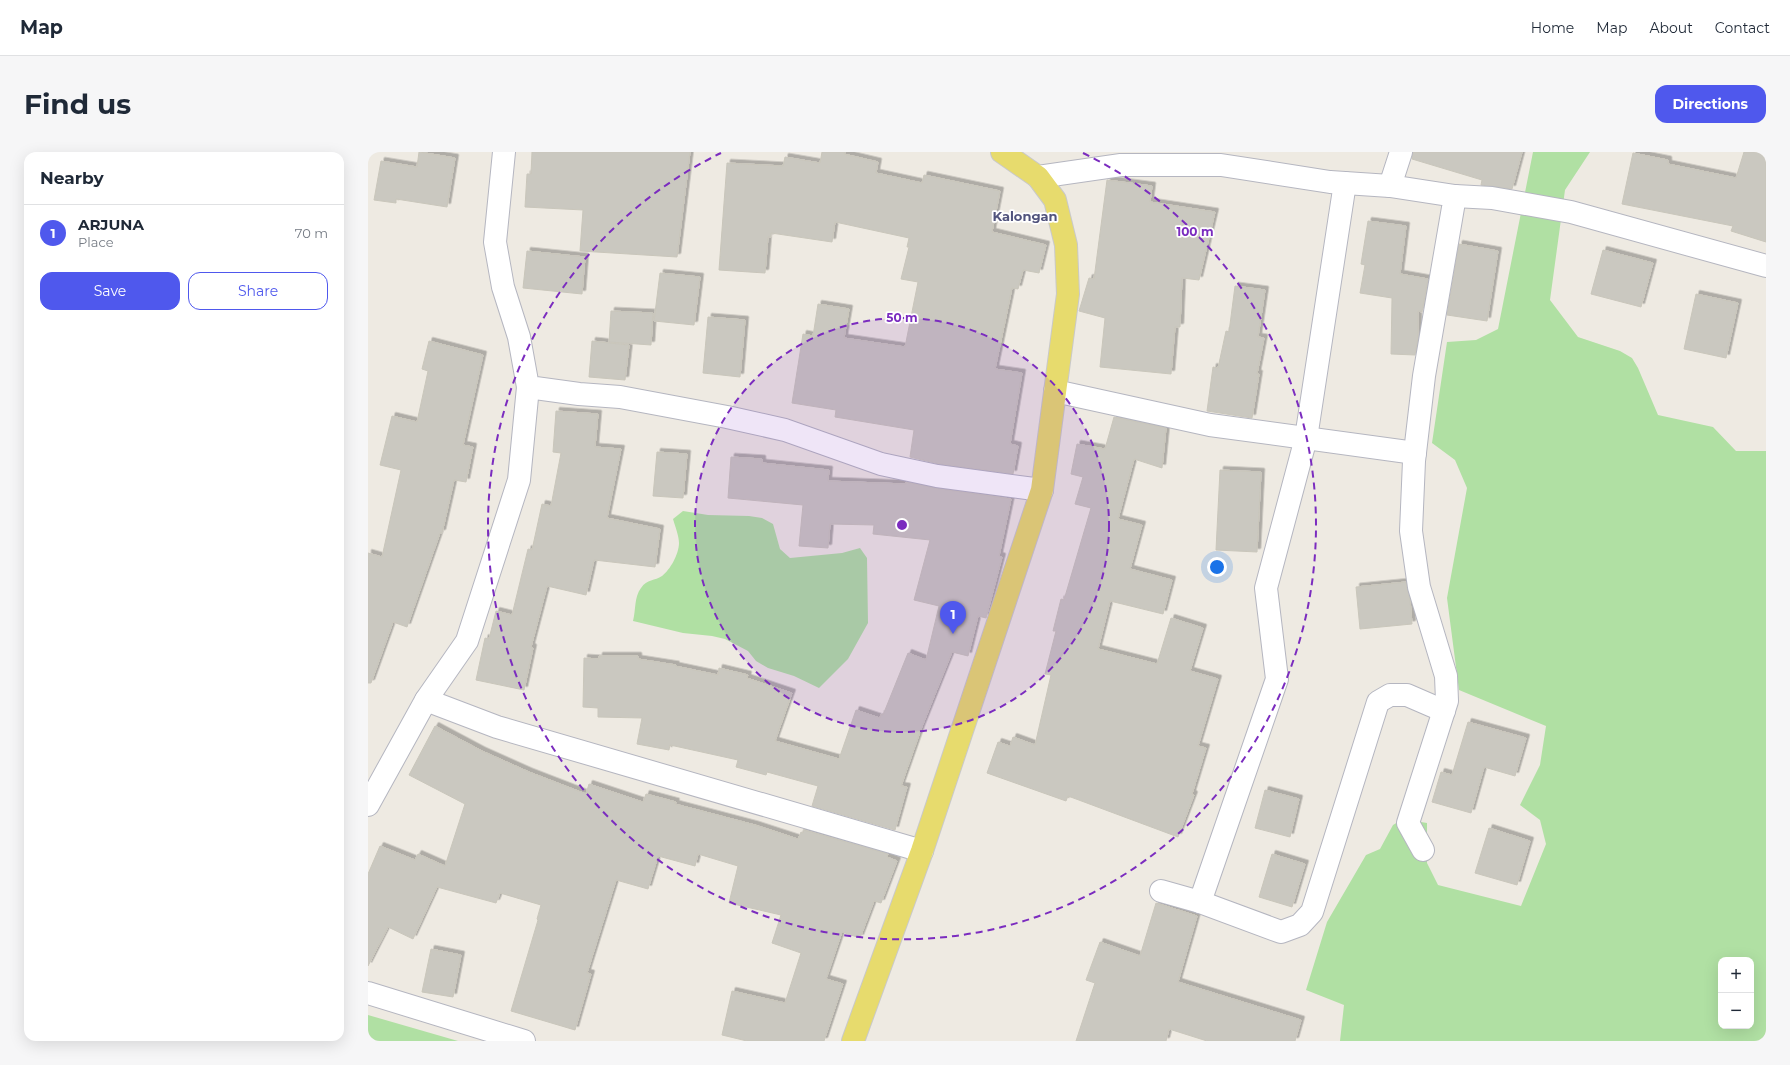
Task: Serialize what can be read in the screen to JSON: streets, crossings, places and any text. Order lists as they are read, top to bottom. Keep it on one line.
{"districts":["Kalongan"],"page":{"header":"Map","nav":["Home","Map","About","Contact"],"buttons":["Directions",["Save","Share"]],"title":"Find us","heading":"Nearby","list":[{"mark":"1","name":"ARJUNA","note":"Place","value":"70 m"}],"pins":"1","map_buttons":["+","−"]},"rings":["100 m","50 m"]}
